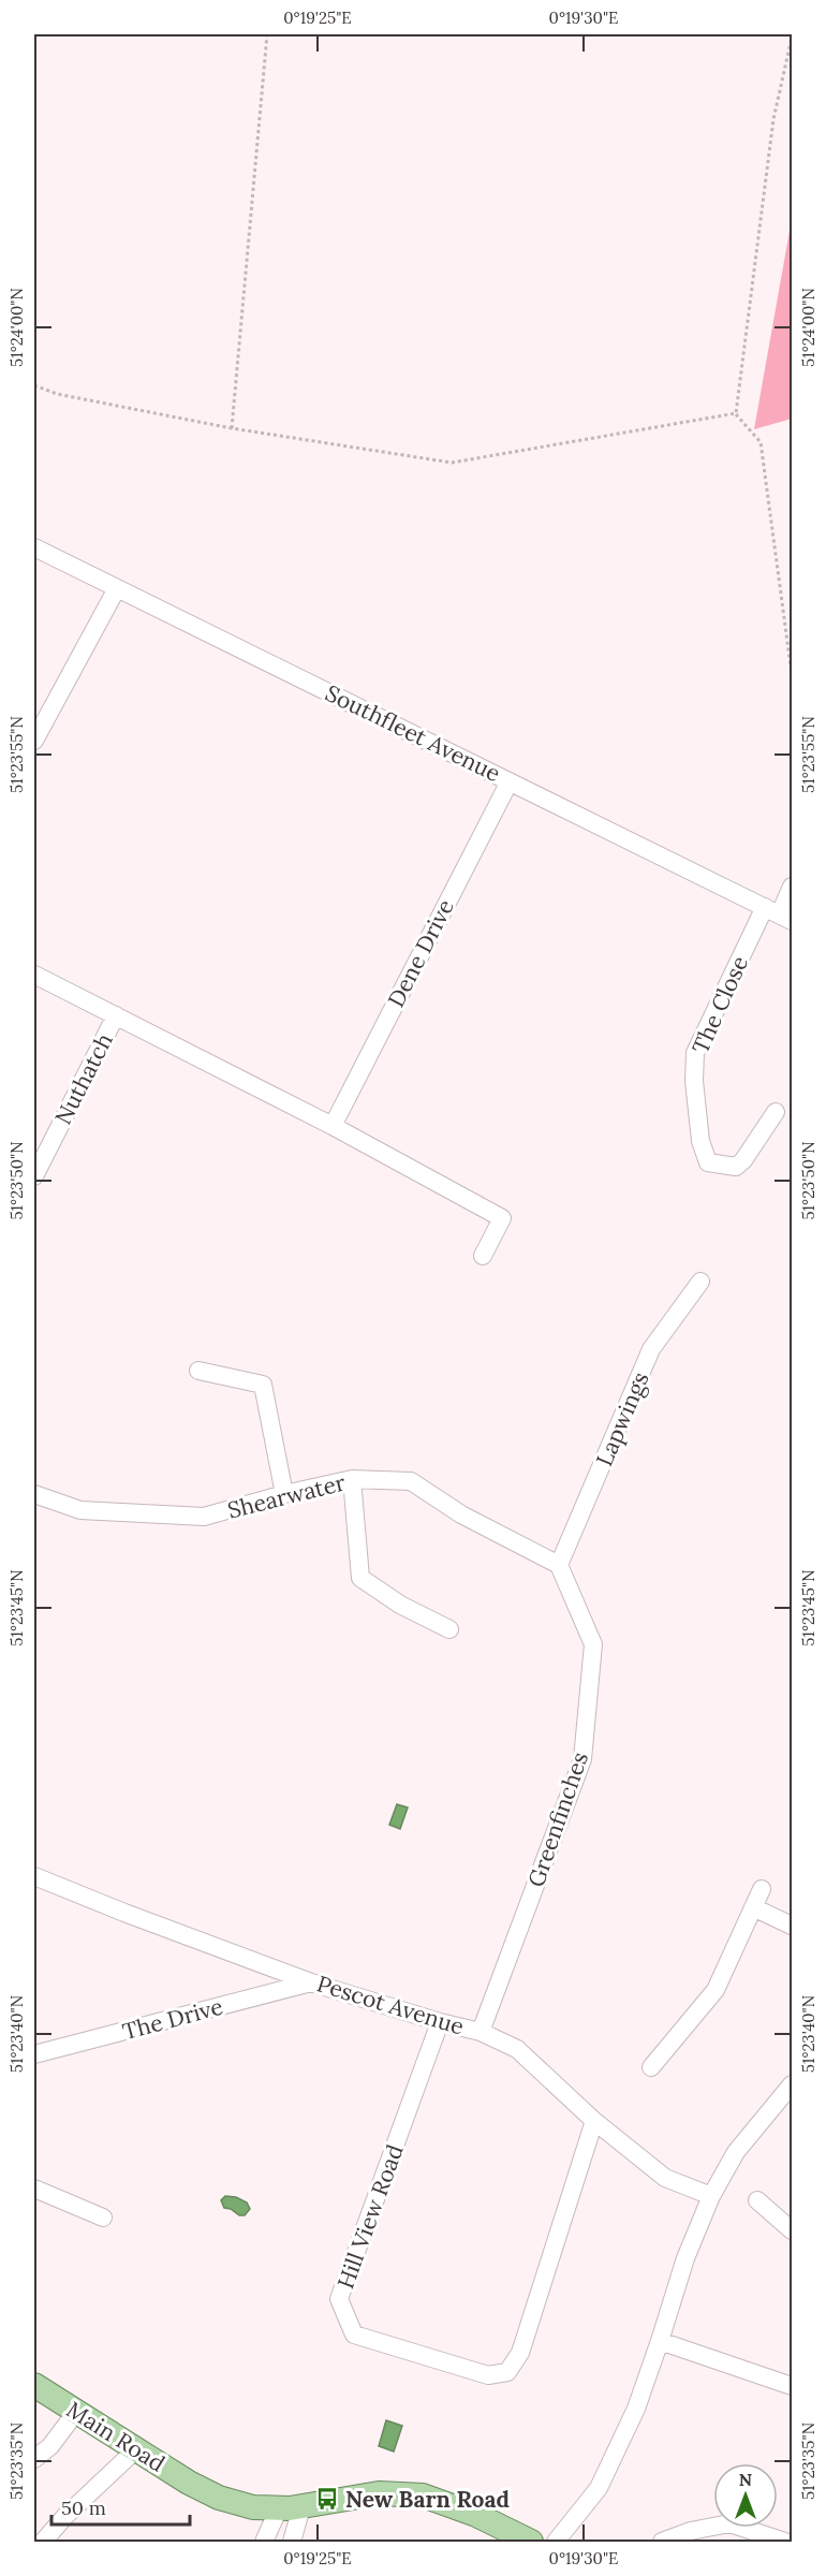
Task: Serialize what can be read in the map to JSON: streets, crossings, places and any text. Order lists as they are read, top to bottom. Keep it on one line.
{"streets":{"main road":["Main Road"],"street":["Southfleet Avenue","Dene Drive","The Close","Nuthatch","Lapwings","Shearwater","Greenfinches","Pescot Avenue","The Drive","Hill View Road"]},"crossings":[["Southfleet Avenue","Dene Drive"],["Southfleet Avenue","The Close"],["Lapwings","Shearwater"],["Lapwings","Greenfinches"],["Shearwater","Greenfinches"],["Greenfinches","Pescot Avenue"],["Pescot Avenue","The Drive"],["Pescot Avenue","Hill View Road"]],"places":{"bus stop":["New Barn Road"]},"scale_bar":"50 m","north":"top","coordinates":["0°19'25\"E","0°19'30\"E","51°24'00\"N","51°23'55\"N","51°23'50\"N","51°23'45\"N","51°23'40\"N","51°23'35\"N"]}
